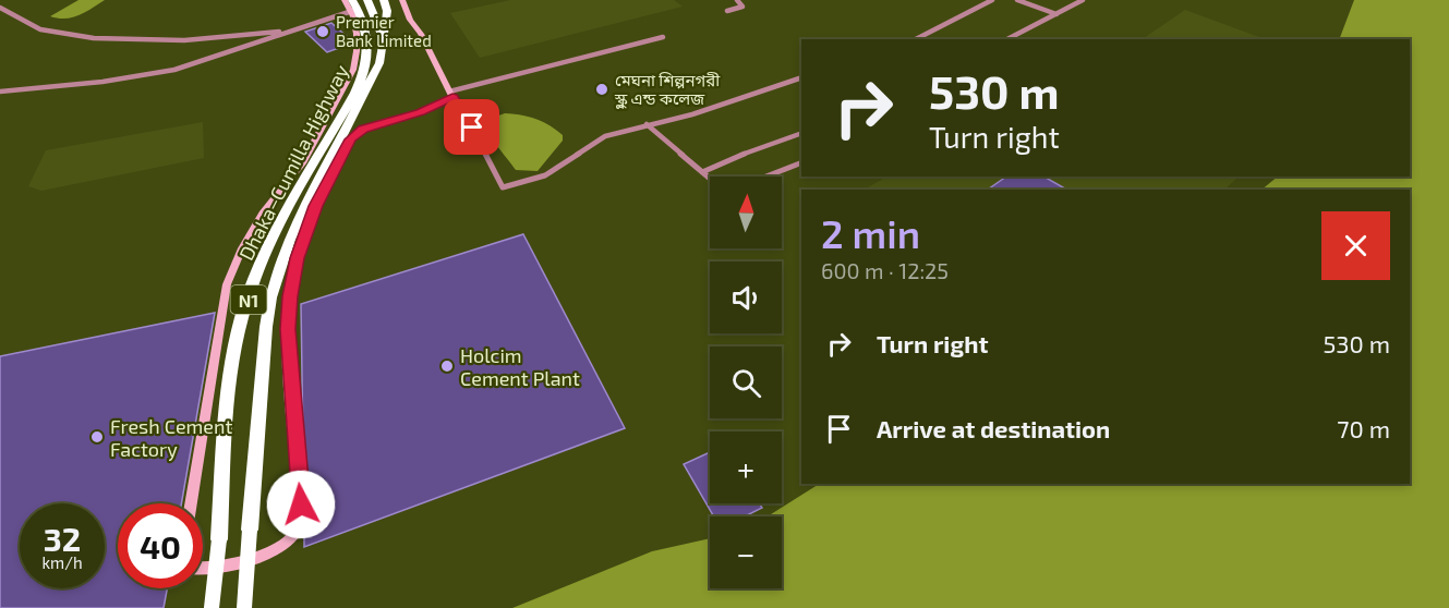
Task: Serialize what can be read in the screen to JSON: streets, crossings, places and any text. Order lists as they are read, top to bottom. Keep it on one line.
{"streets":{"highway":["Dhaka–Cumilla Highway","N1"]},"places":["Premier Bank Limited","মেঘনা শিল্পনগরী স্কুল এন্ড কলেজ","Holcim Cement Plant","Fresh Cement Factory"],"north":"top","page":{"turn":["530 m","Turn right"],"map_buttons":["+","−"],"heading":["2 min","600 m · 12:25"],"list":[{"name":"Turn right","value":"530 m"},{"name":"Arrive at destination","value":"70 m"}],"speed":"32 km/h","limit":"40"}}
